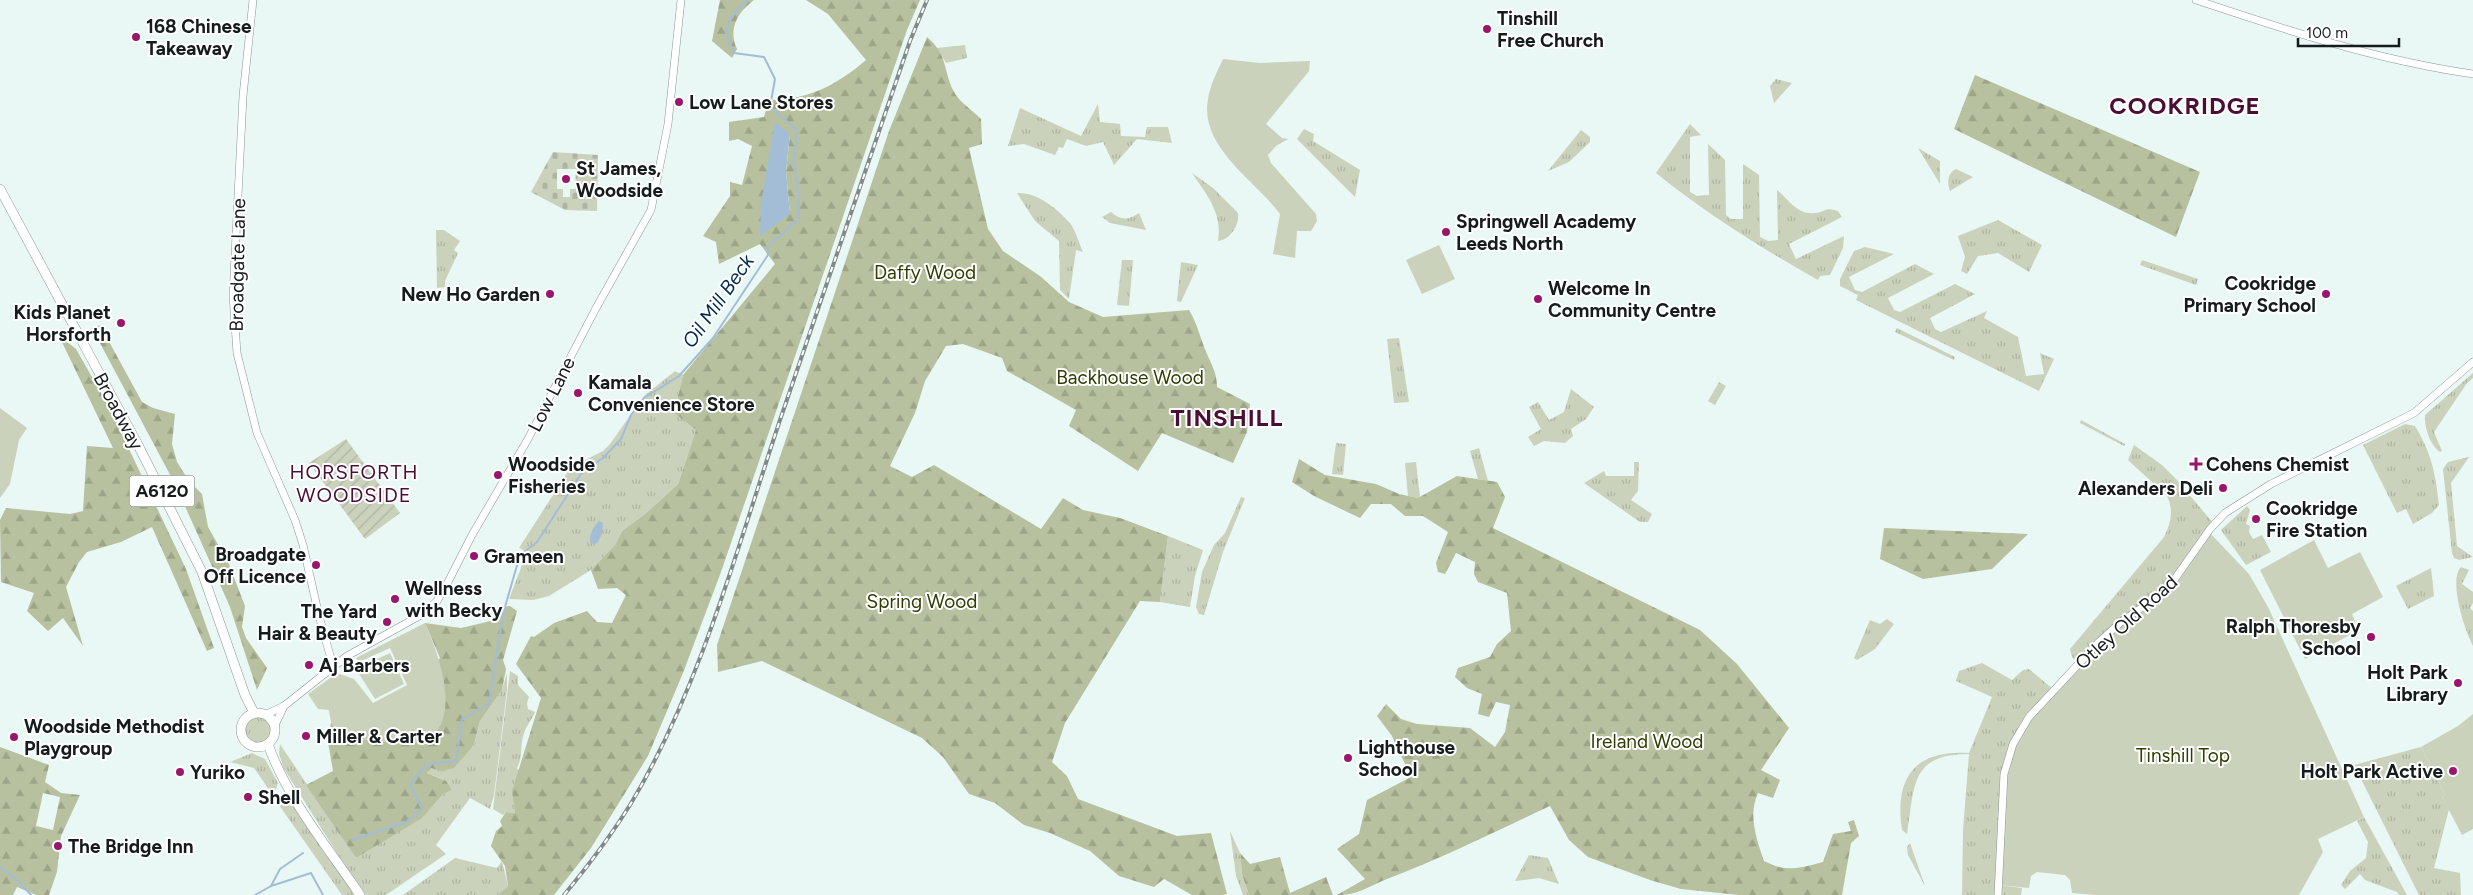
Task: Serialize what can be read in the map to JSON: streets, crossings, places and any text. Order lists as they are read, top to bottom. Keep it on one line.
{"streets":{"highway":["Broadway","A6120"],"street":["Broadgate Lane","Low Lane","Otley Old Road"]},"crossings":[["Broadgate Lane","Low Lane"],["Low Lane","A6120"],["Broadway","A6120"]],"districts":["COOKRIDGE","TINSHILL","HORSFORTH WOODSIDE"],"water":["Oil Mill Beck"],"parks":["Daffy Wood","Backhouse Wood","Spring Wood","Ireland Wood","Tinshill Top"],"places":{"other":["Tinshill Free Church","168 Chinese Takeaway","Low Lane Stores","St James, Woodside","Springwell Academy Leeds North","New Ho Garden","Cookridge Primary School","Welcome In Community Centre","Kids Planet Horsforth","Kamala Convenience Store","Woodside Fisheries","Alexanders Deli","Cookridge Fire Station","Grameen","Broadgate Off Licence","Wellness with Becky","The Yard Hair & Beauty","Ralph Thoresby School","Aj Barbers","Holt Park Library","Miller & Carter","Woodside Methodist Playgroup","Lighthouse School","Holt Park Active","Yuriko","Shell","The Bridge Inn"],"health":["Cohens Chemist"]},"scale_bar":"100 m"}
